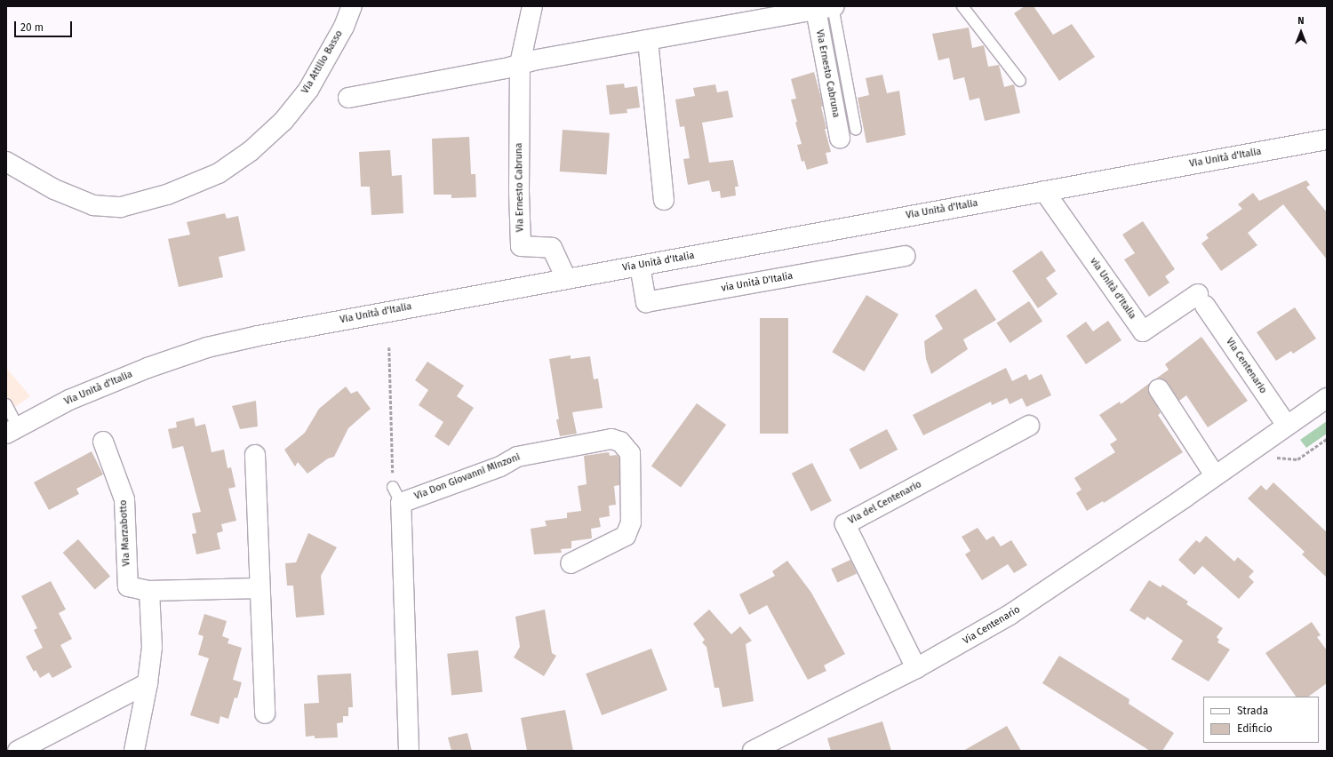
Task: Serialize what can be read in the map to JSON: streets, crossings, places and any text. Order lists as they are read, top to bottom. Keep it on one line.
{"streets":{"street":["Via Attilio Basso","Via Ernesto Cabruna","Via Unità d'Italia","via Unità D'Italia","via Unità d'Italia","Via Centenario","Via Don Giovanni Minzoni","Via del Centenario","Via Marzabotto"]},"crossings":[["Via Ernesto Cabruna","Via Unità d'Italia"],["Via Unità d'Italia","via Unità D'Italia"],["Via Unità d'Italia","via Unità d'Italia"],["via Unità d'Italia","Via Centenario"],["Via Centenario","Via del Centenario"]],"legend":["Strada","Edificio"],"scale_bar":"20 m","north":"top"}
